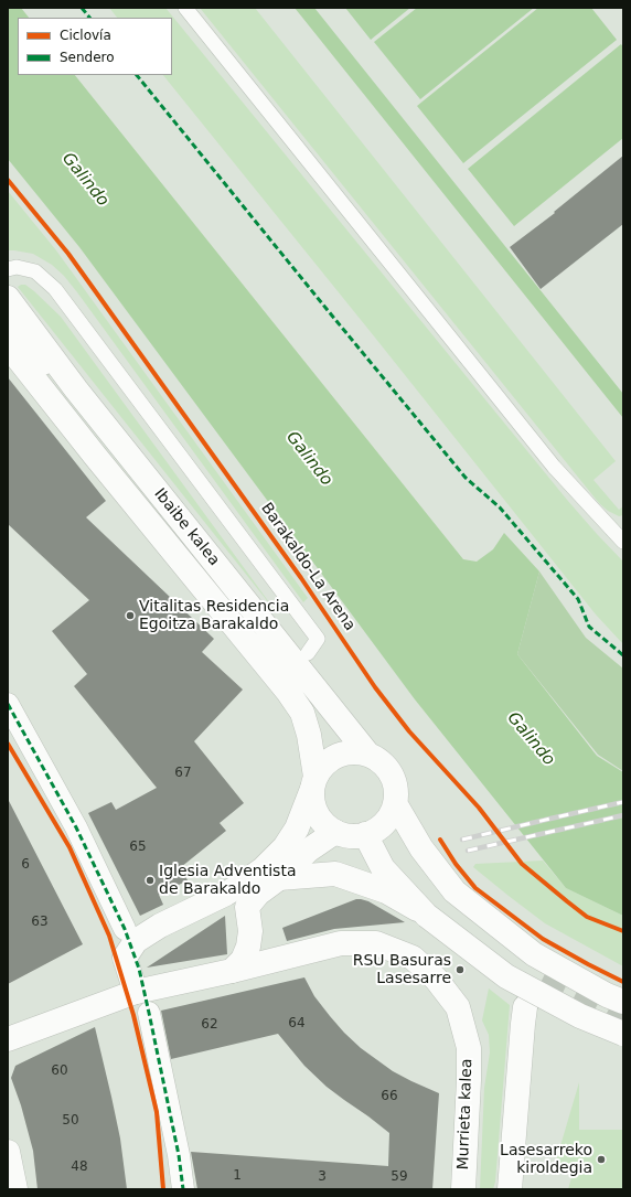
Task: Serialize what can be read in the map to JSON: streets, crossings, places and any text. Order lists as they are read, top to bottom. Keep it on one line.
{"streets":{"main road":["Ibaibe kalea","Murrieta kalea"],"cycle path":["Barakaldo-La Arena"]},"water":["Galindo"],"places":["Vitalitas Residencia Egoitza Barakaldo","Iglesia Adventista de Barakaldo","RSU Basuras Lasesarre","Lasesarreko kiroldegia"],"house_numbers":["67","65","6","63","64","62","60","66","50","48","1","3","59"],"legend":["Ciclovía","Sendero"]}
